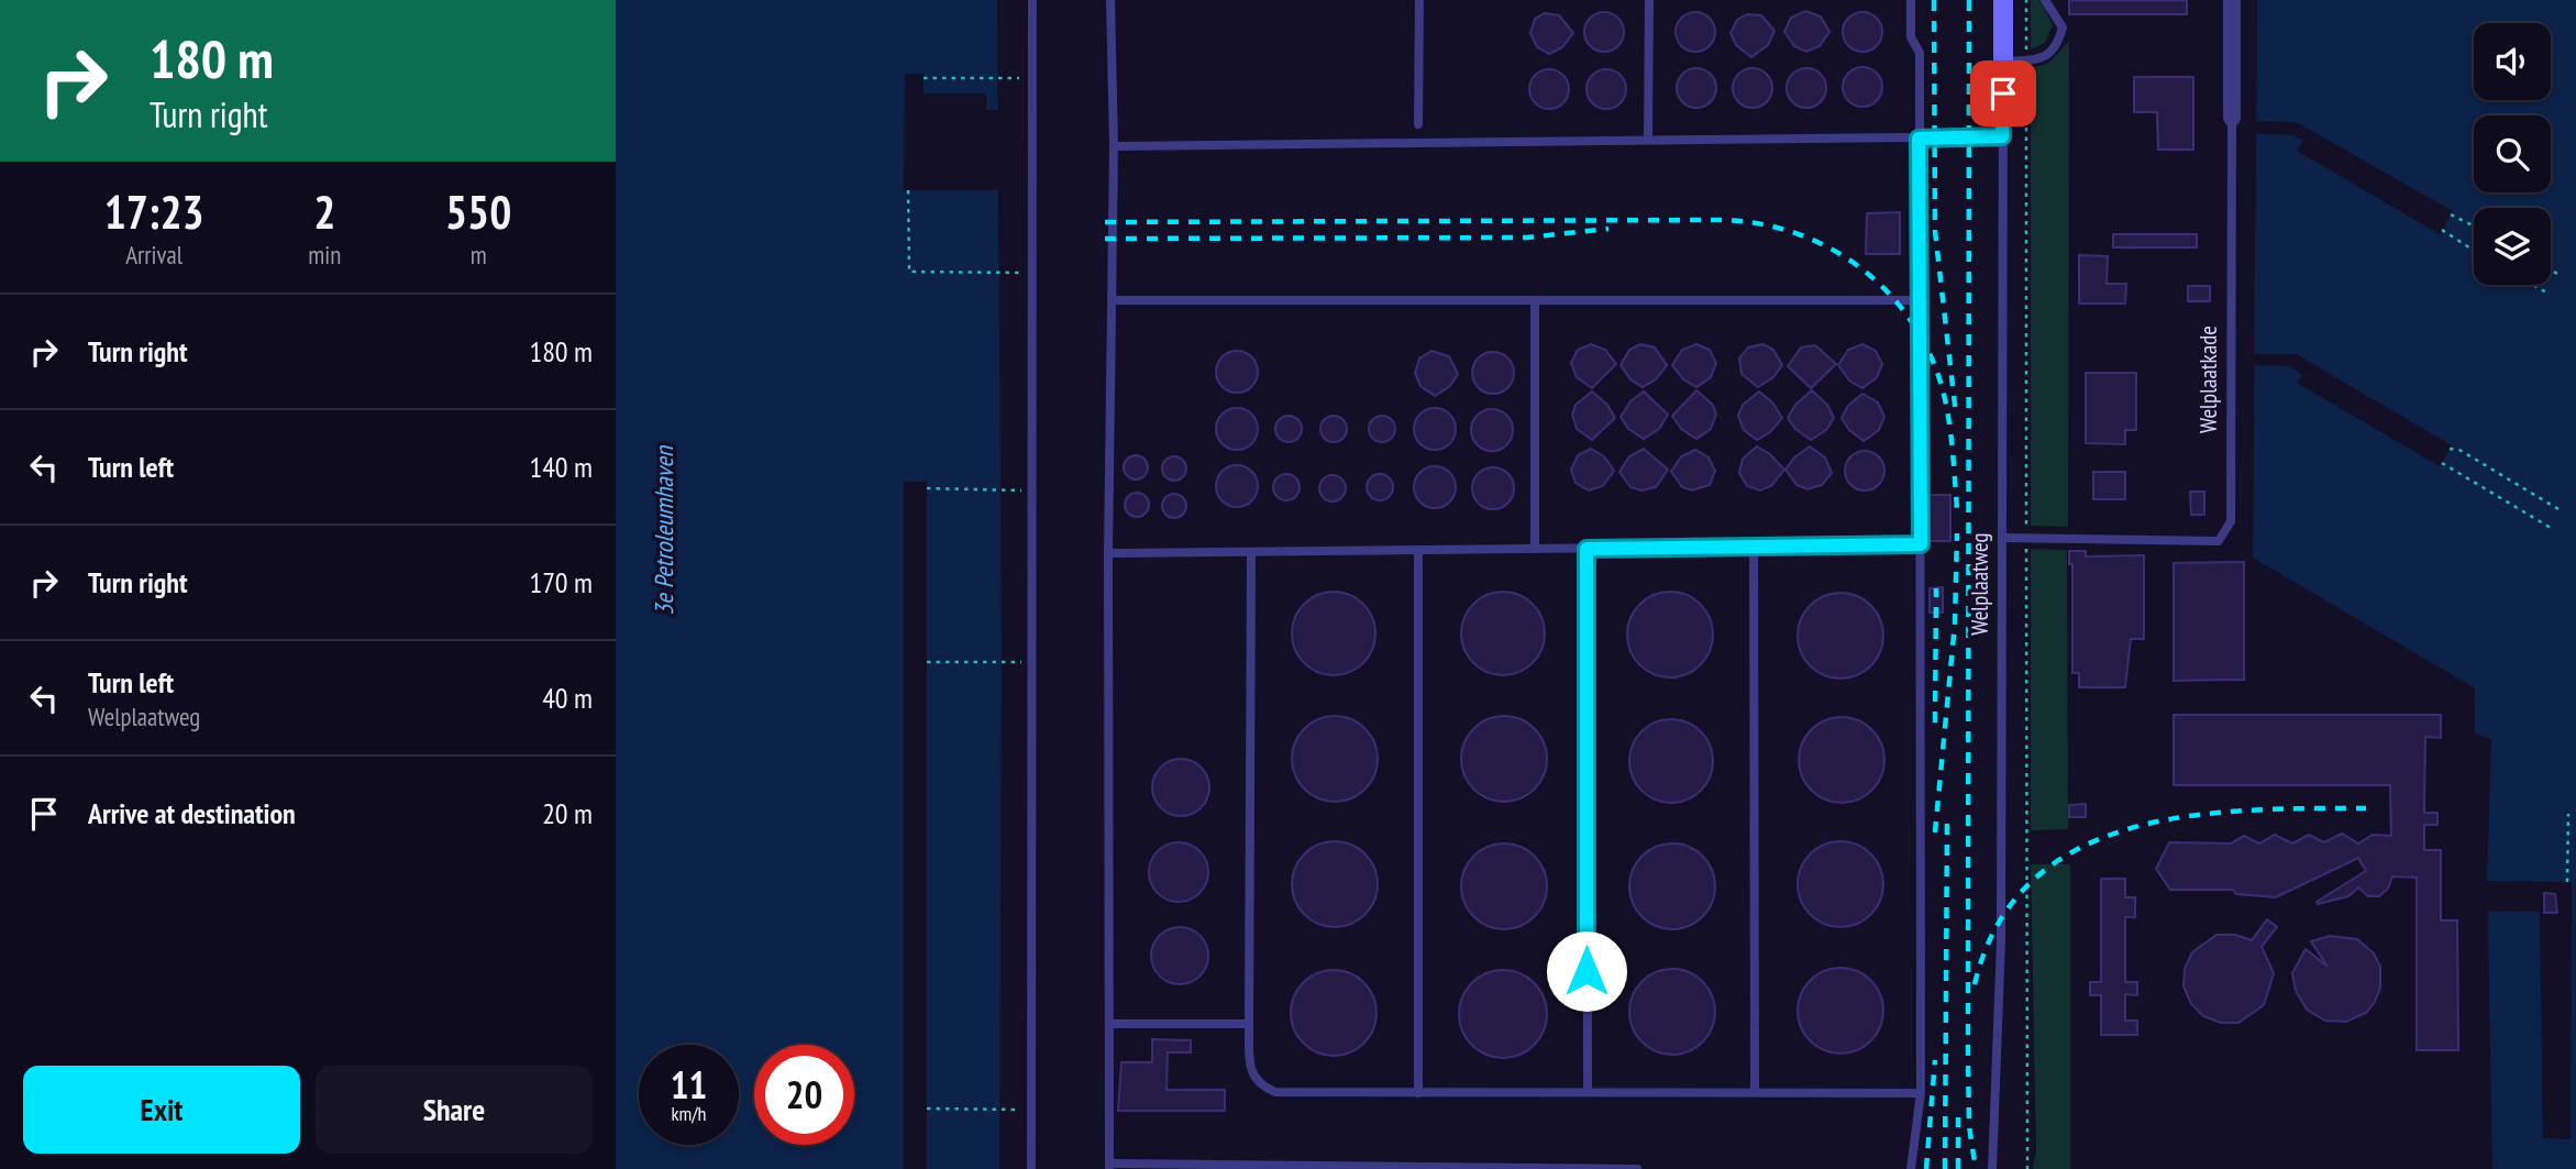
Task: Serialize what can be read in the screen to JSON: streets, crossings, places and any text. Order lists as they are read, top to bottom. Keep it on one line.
{"streets":{"street":["Welplaatkade","Welplaatweg"]},"crossings":[["Welplaatkade","Welplaatweg"]],"water":["3e Petroleumhaven"],"page":{"turn":["180 m","Turn right"],"eta":["17:23","Arrival","2","min","550","m"],"list":[{"name":"Turn right","value":"180 m"},{"name":"Turn left","value":"140 m"},{"name":"Turn right","value":"170 m"},{"name":"Turn left","note":"Welplaatweg","value":"40 m"},{"name":"Arrive at destination","value":"20 m"}],"speed":"11 km/h","limit":"20","buttons":["Exit","Share"]}}
